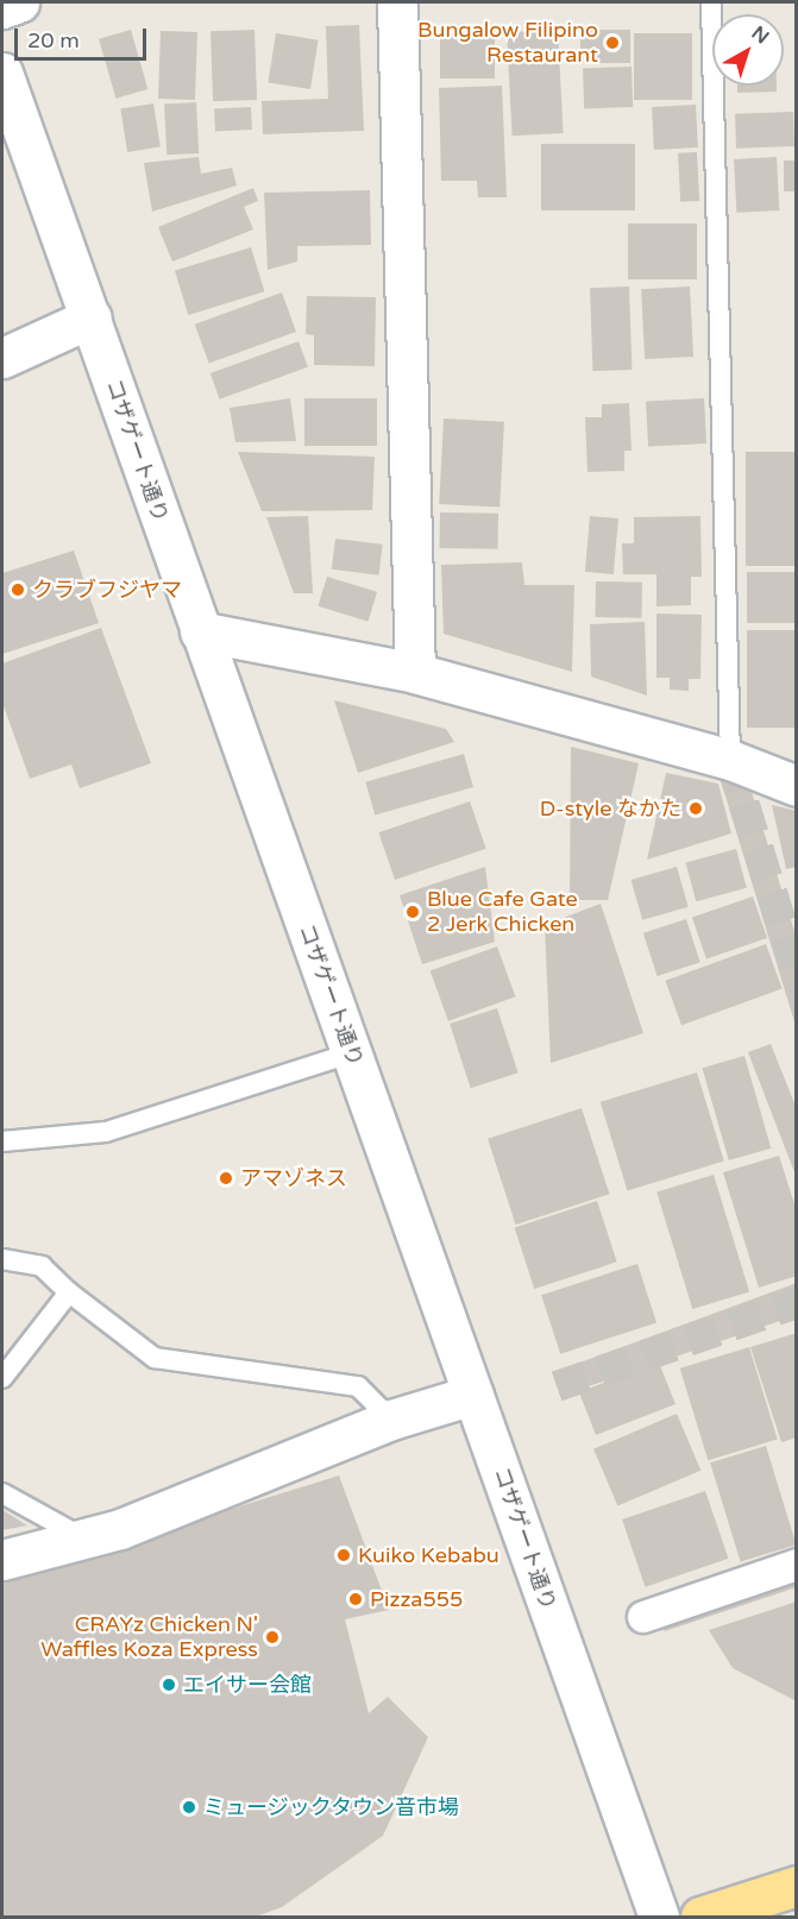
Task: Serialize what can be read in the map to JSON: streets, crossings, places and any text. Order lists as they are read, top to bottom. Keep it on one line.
{"streets":{"main road":["コザゲート通り"]},"places":["Bungalow Filipino Restaurant","クラブフジヤマ","D-style なかた","Blue Cafe Gate 2 Jerk Chicken","アマゾネス","Kuiko Kebabu","Pizza555","CRAYz Chicken N' Waffles Koza Express","エイサー会館","ミュージックタウン音市場"],"scale_bar":"20 m","north":"top right"}
